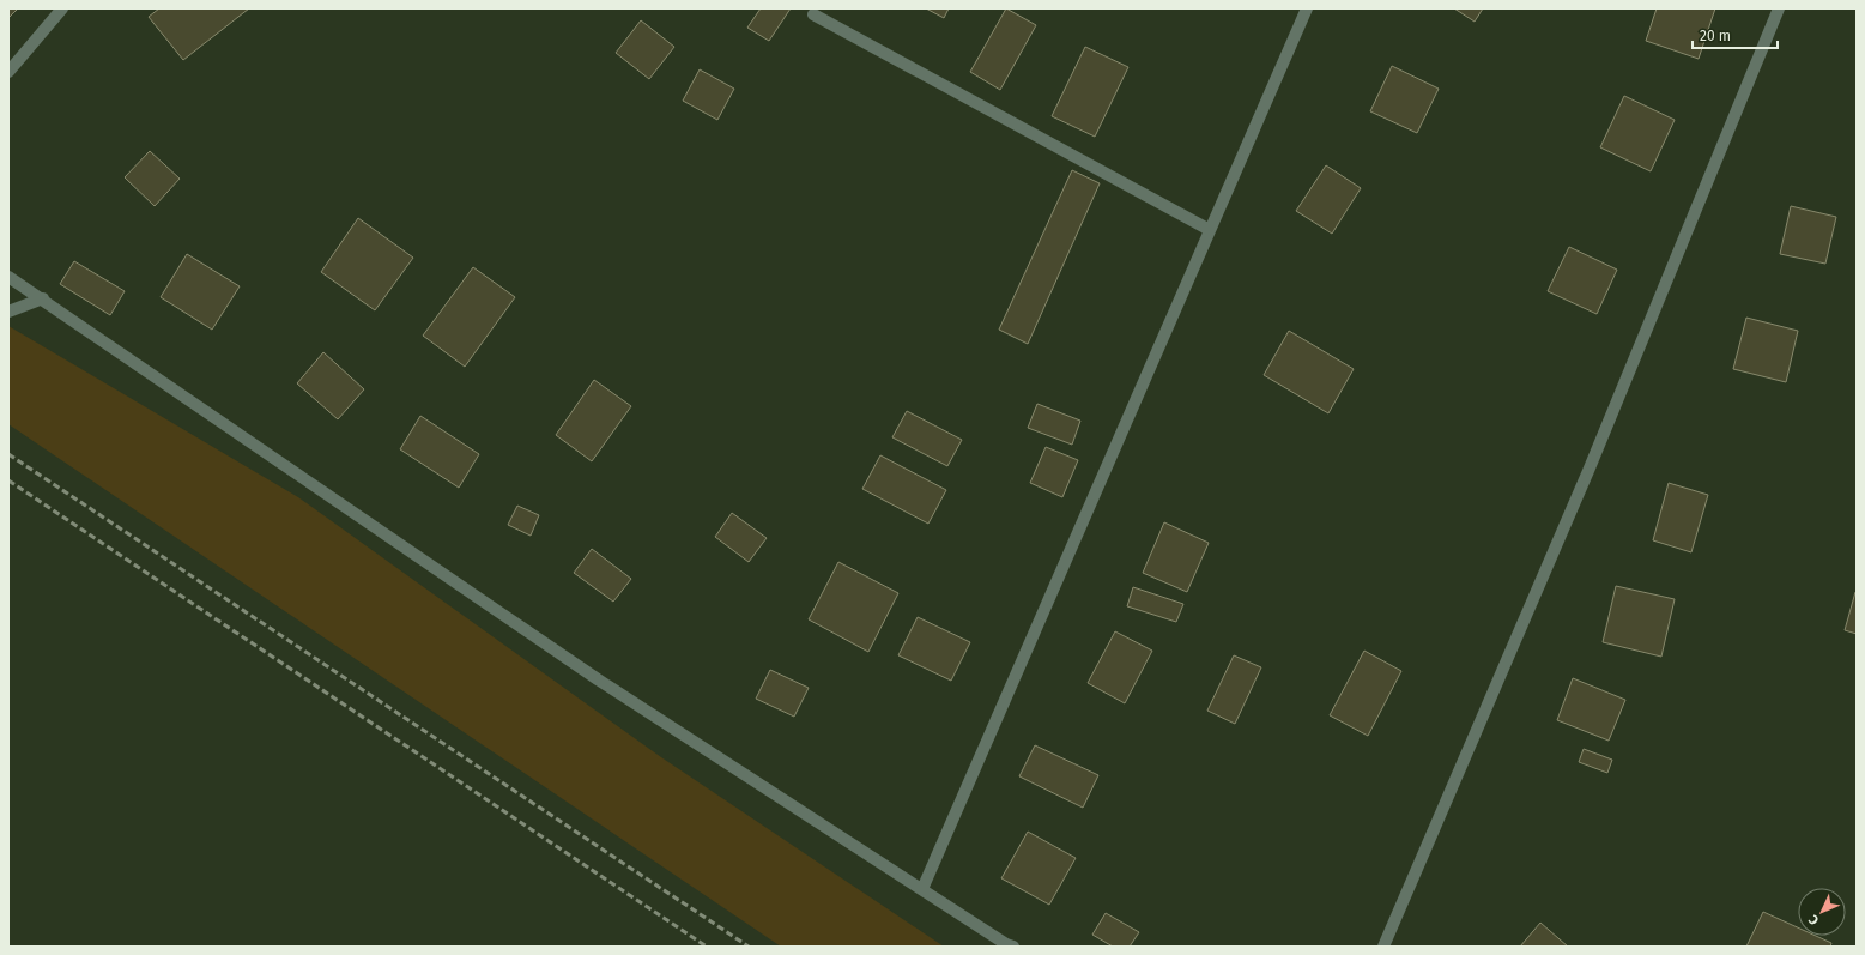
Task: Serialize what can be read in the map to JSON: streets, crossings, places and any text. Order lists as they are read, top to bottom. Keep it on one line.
{"scale_bar":"20 m","north":"bottom left"}
